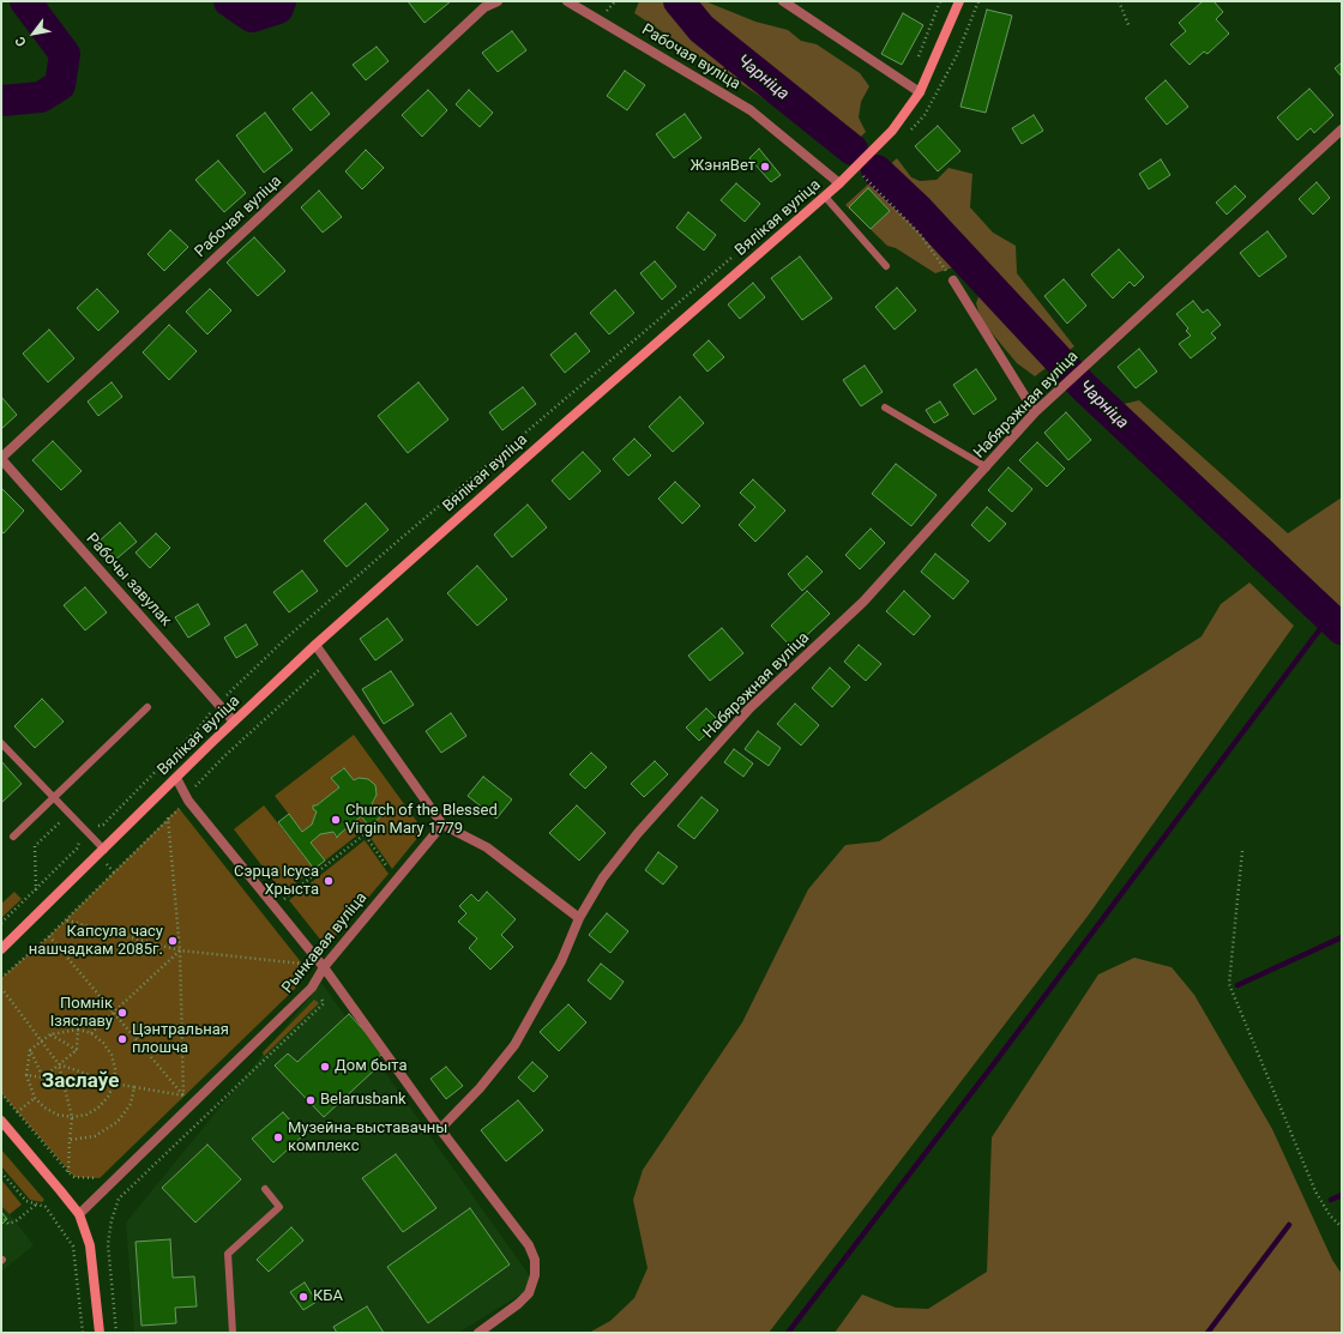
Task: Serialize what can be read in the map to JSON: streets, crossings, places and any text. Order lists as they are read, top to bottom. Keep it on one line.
{"streets":{"main road":["Вялікая вуліца"],"street":["Рабочая вуліца","Набярэжная вуліца","Рабочы завулак","Рынкавая вуліца"]},"crossings":[["Рабочая вуліца","Вялікая вуліца"],["Рабочая вуліца","Рабочы завулак"],["Вялікая вуліца","Рабочы завулак"]],"districts":["Заслаўе"],"water":["Чарніца"],"places":["ЖэняВет","Church of the Blessed Virgin Mary 1779","Сэрца Ісуса Хрыста","Капсула часу нашчадкам 2085г.","Помнік Ізяславу","Цэнтральная плошча","Дом быта","Belarusbank","Музейна-выставачны комплекс","КБА"],"north":"bottom left"}
